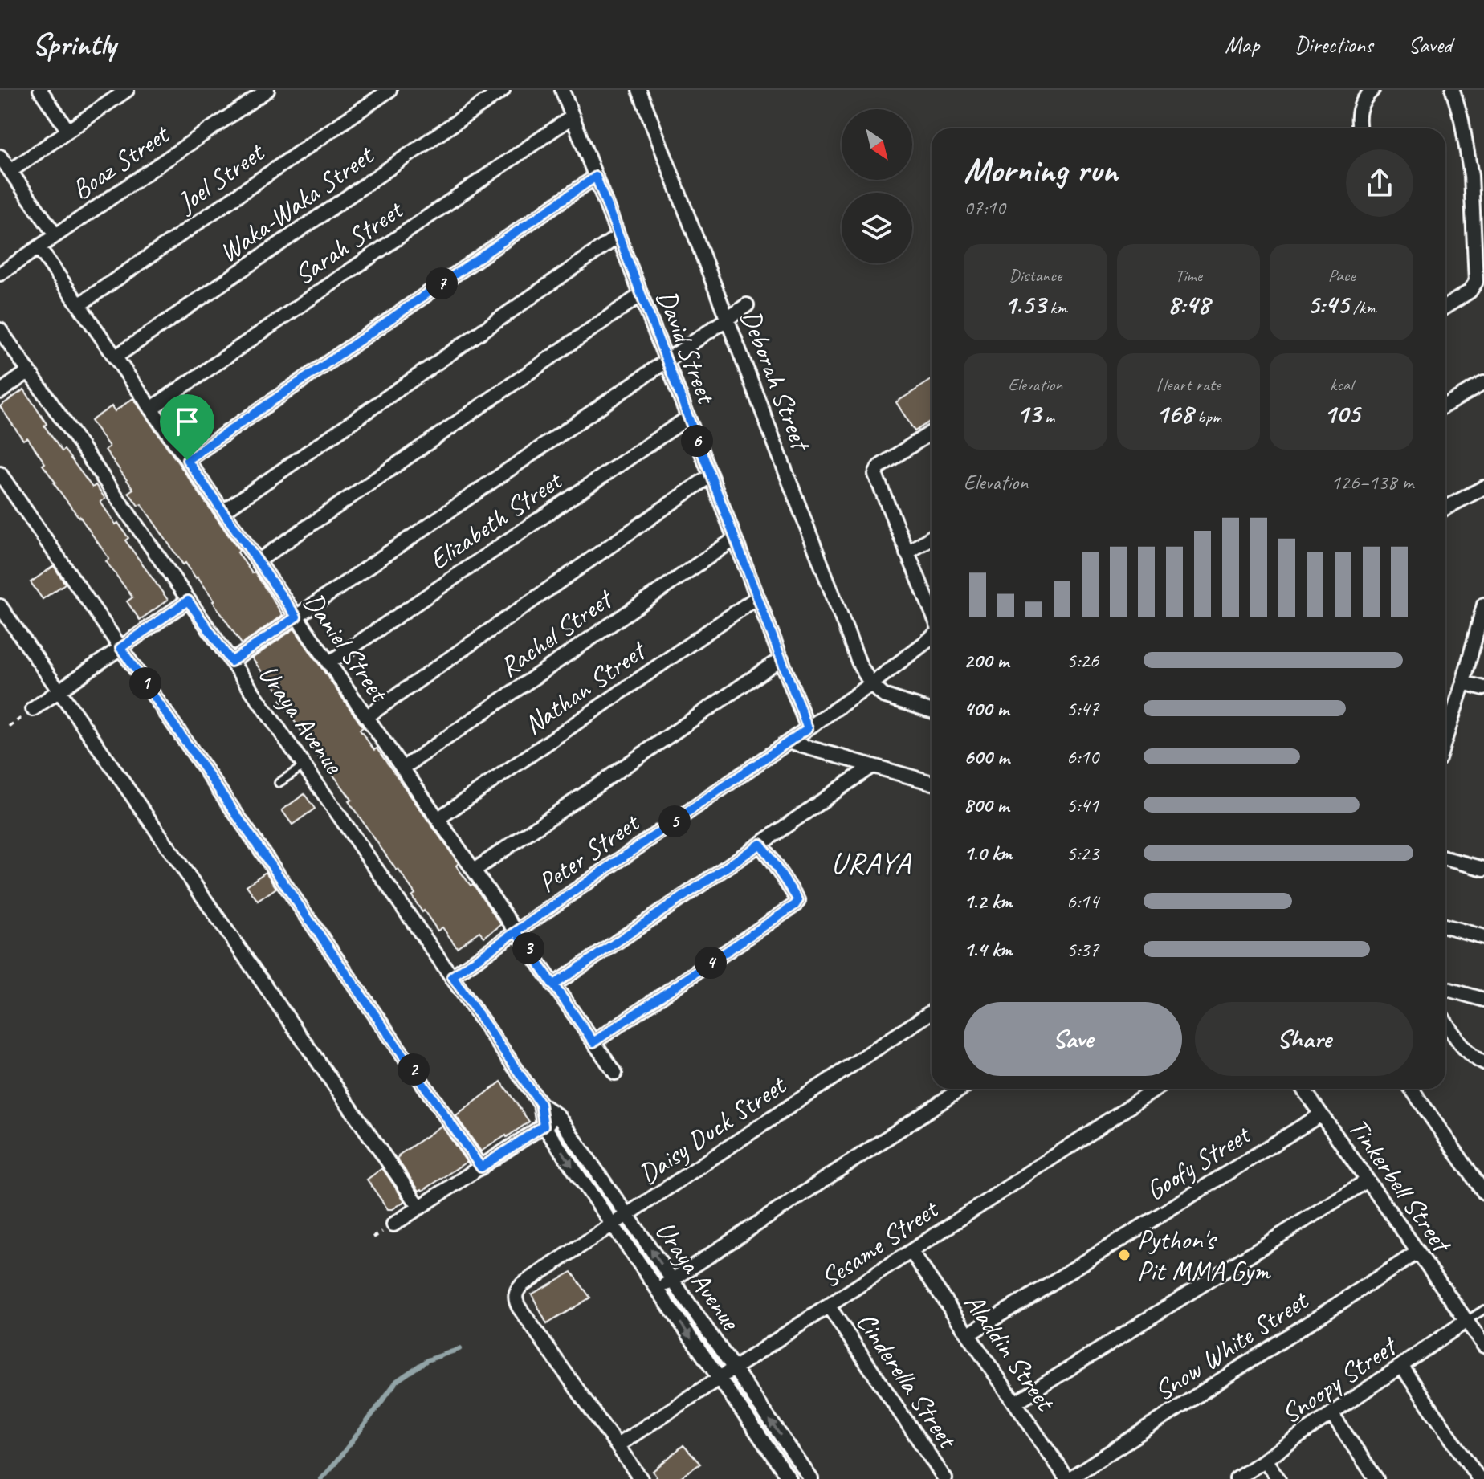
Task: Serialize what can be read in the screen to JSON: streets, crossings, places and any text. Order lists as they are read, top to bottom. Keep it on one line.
{"streets":{"street":["Boaz Street","Joel Street","Waka-Waka Street","Sarah Street","David Street","Deborah Street","Elizabeth Street","Rachel Street","Daniel Street","Nathan Street","Uraya Avenue","Peter Street","Daisy Duck Street","Goofy Street","Tinkerbell Street","Sesame Street","Snow White Street","Aladdin Street","Cinderella Street","Snoopy Street"]},"crossings":[["Boaz Street","Daniel Street"],["Joel Street","Daniel Street"],["Waka-Waka Street","Daniel Street"],["Sarah Street","David Street"],["Sarah Street","Daniel Street"],["David Street","Elizabeth Street"],["David Street","Rachel Street"],["David Street","Nathan Street"],["David Street","Peter Street"],["Deborah Street","Peter Street"],["Elizabeth Street","Daniel Street"],["Rachel Street","Daniel Street"],["Daniel Street","Nathan Street"],["Daniel Street","Peter Street"],["Uraya Avenue","Peter Street"],["Uraya Avenue","Daisy Duck Street"],["Uraya Avenue","Sesame Street"],["Daisy Duck Street","Sesame Street"],["Goofy Street","Tinkerbell Street"],["Goofy Street","Aladdin Street"],["Tinkerbell Street","Snow White Street"],["Tinkerbell Street","Snoopy Street"],["Sesame Street","Aladdin Street"],["Sesame Street","Cinderella Street"],["Snow White Street","Aladdin Street"]],"districts":["URAYA"],"places":["Python's Pit MMA Gym"],"north":"bottom right","page":{"header":"Sprintly","nav":["Map","Directions","Saved"],"heading":["Morning run","07:10"],"stats":[["Distance","1.53 km"],["Time","8:48"],["Pace","5:45 /km"],["Elevation","13 m"],["Heart rate","168 bpm"],["kcal","105"]],"pins":["7","6","1","5","3","4","2"],"chart":["Elevation","126–138 m"],"list":[{"name":"200 m","note":"5:26"},{"name":"400 m","note":"5:47"},{"name":"600 m","note":"6:10"},{"name":"800 m","note":"5:41"},{"name":"1.0 km","note":"5:23"},{"name":"1.2 km","note":"6:14"},{"name":"1.4 km","note":"5:37"}],"buttons":["Save","Share"]}}
